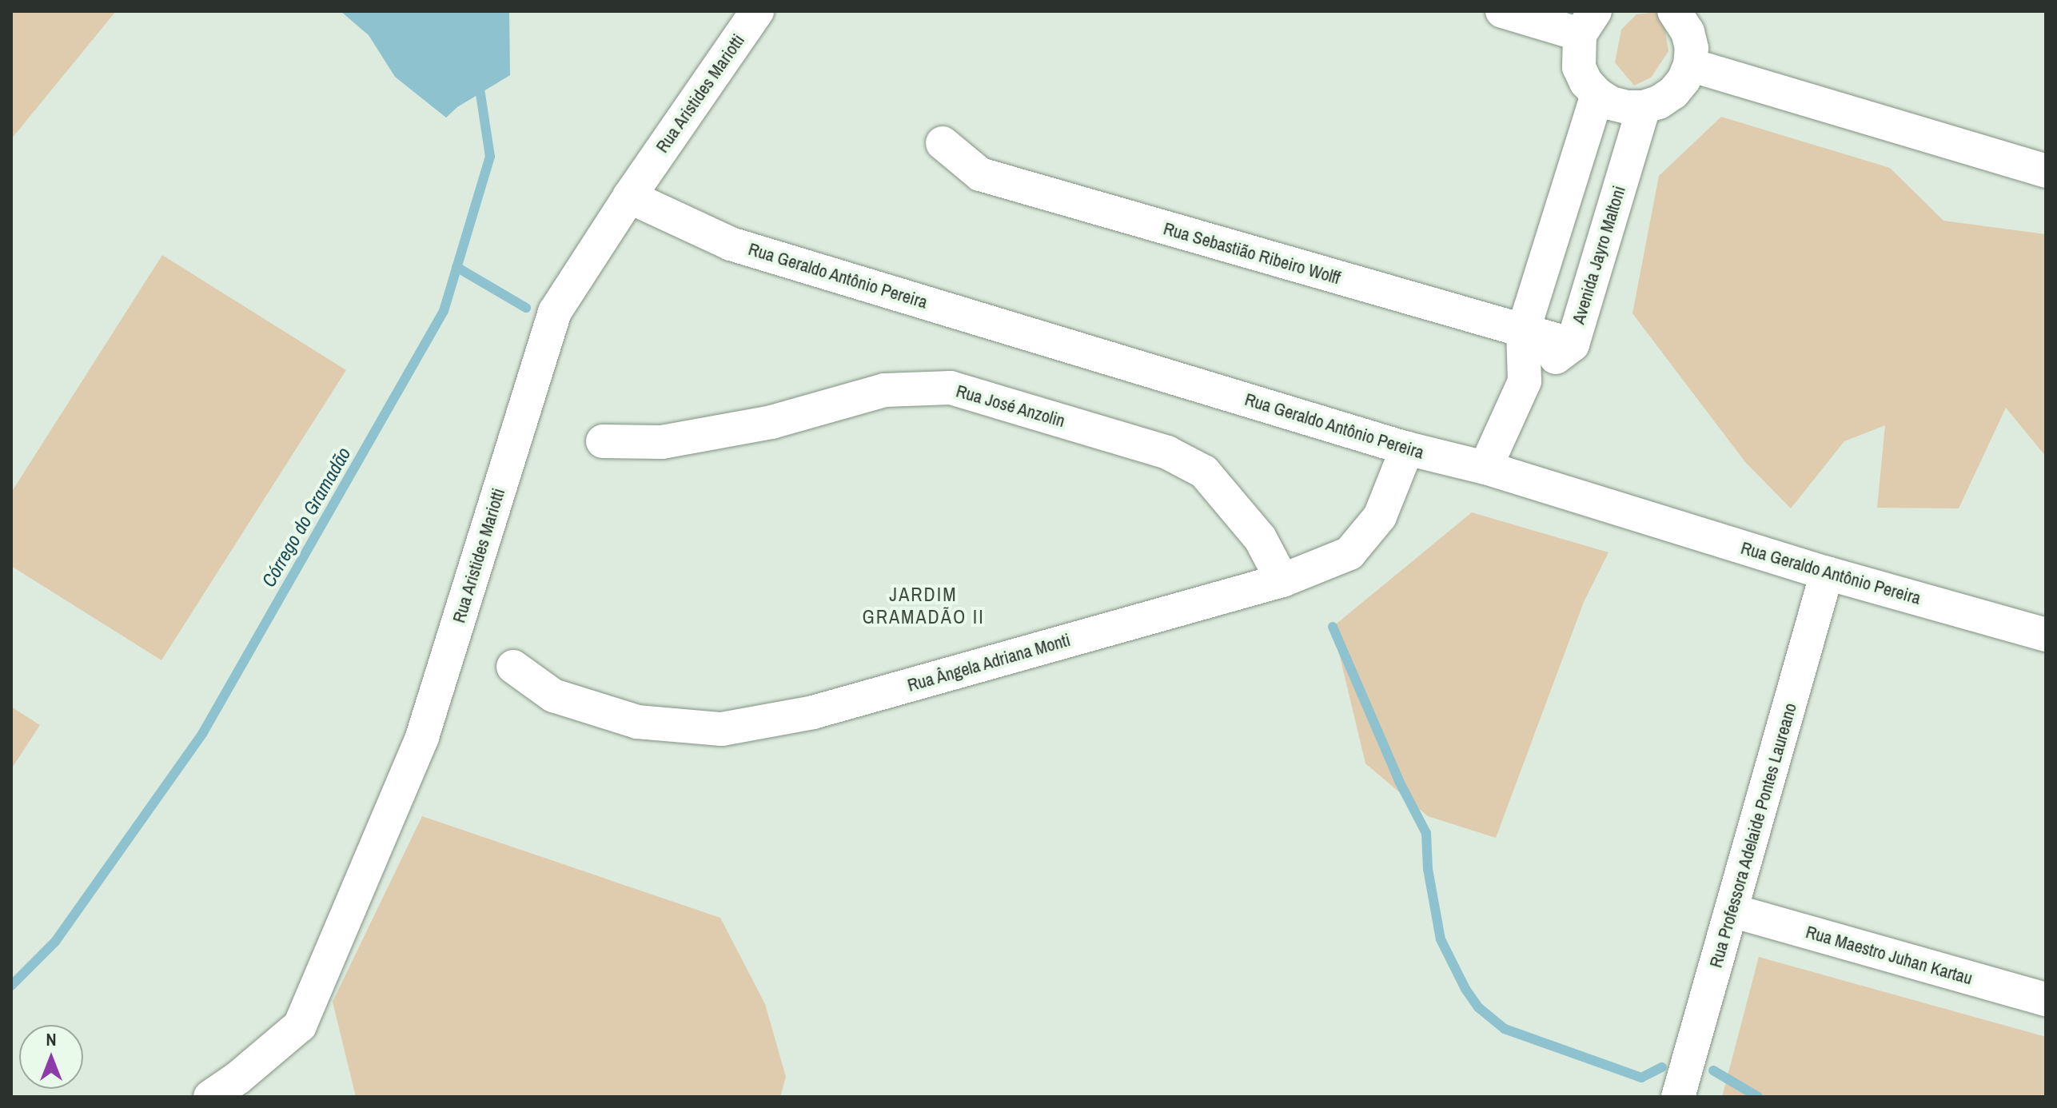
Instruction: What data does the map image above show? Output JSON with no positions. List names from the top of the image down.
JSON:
{
  "streets": {
    "street": [
      "Rua Aristides Mariotti",
      "Rua Sebastião Ribeiro Wolff",
      "Avenida Jayro Maltoni",
      "Rua Geraldo Antônio Pereira",
      "Rua José Anzolin",
      "Rua Ângela Adriana Monti",
      "Rua Professora Adelaide Pontes Laureano",
      "Rua Maestro Juhan Kartau"
    ]
  },
  "crossings": [
    ["Rua Aristides Mariotti", "Rua Geraldo Antônio Pereira"],
    ["Rua Sebastião Ribeiro Wolff", "Avenida Jayro Maltoni"],
    ["Avenida Jayro Maltoni", "Rua Geraldo Antônio Pereira"],
    ["Rua Geraldo Antônio Pereira", "Rua Ângela Adriana Monti"],
    ["Rua Geraldo Antônio Pereira", "Rua Professora Adelaide Pontes Laureano"],
    ["Rua José Anzolin", "Rua Ângela Adriana Monti"],
    ["Rua Professora Adelaide Pontes Laureano", "Rua Maestro Juhan Kartau"]
  ],
  "districts": ["JARDIM GRAMADÃO II"],
  "water": ["Córrego do Gramadão"],
  "north": "top"
}
